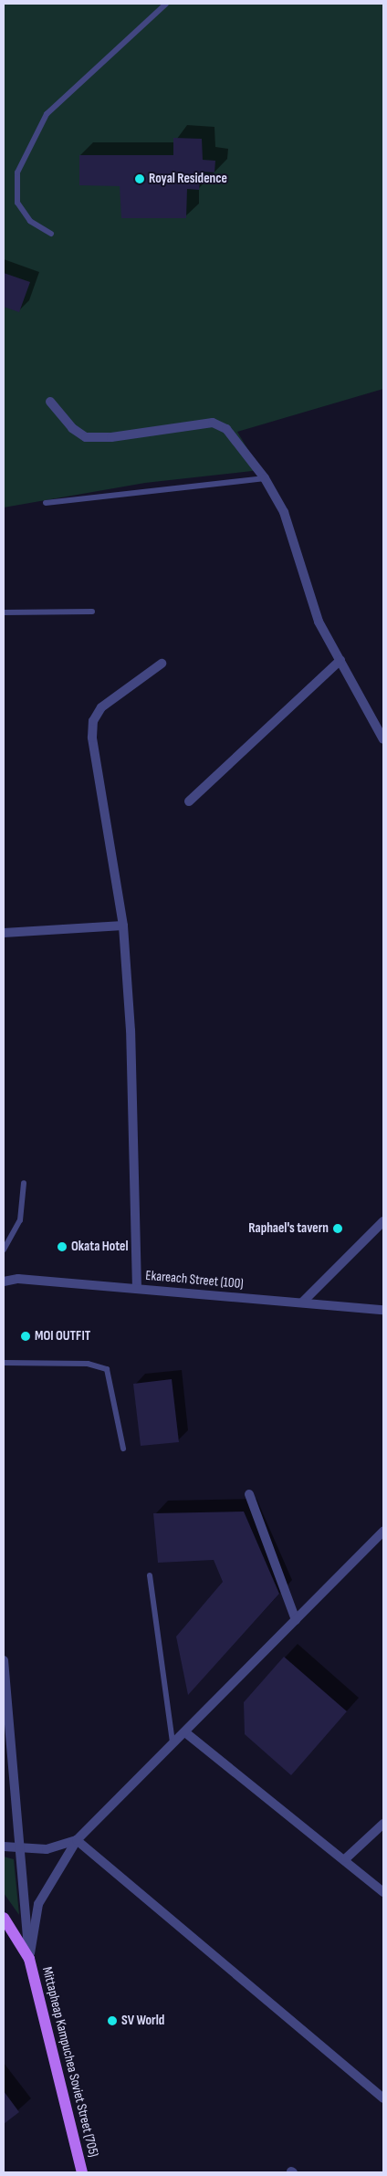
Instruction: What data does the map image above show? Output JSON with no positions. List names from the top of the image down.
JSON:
{
  "streets": {
    "main road": ["Mittapheap Kampuchea Soviet Street (705)"],
    "street": ["Ekareach Street (100)"]
  },
  "places": [
    "Royal Residence",
    "Raphael's tavern",
    "Okata Hotel",
    "MOI OUTFIT",
    "SV World"
  ]
}
